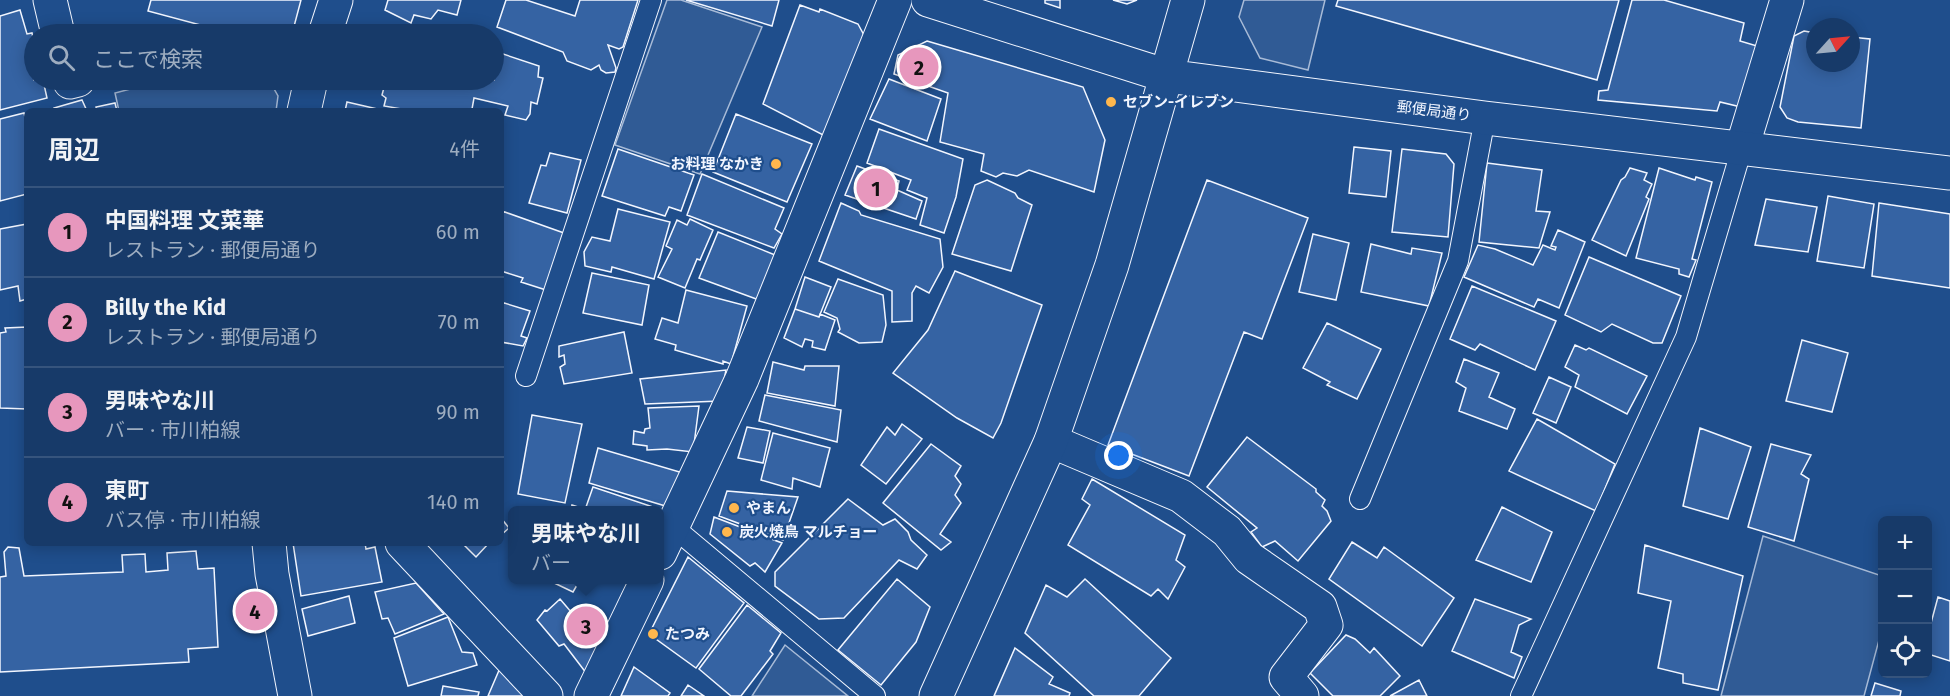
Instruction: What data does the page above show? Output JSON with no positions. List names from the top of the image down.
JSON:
{
  "streets": {
    "street": ["郵便局通り"]
  },
  "places": [
    "セブン-イレブン",
    "お料理 なかき",
    "やまん",
    "炭火焼鳥 マルチョー",
    "たつみ"
  ],
  "north": "top right",
  "page": {
    "search": "ここで検索",
    "pins": [
      "2",
      "1",
      "4",
      "3"
    ],
    "heading": ["周辺", "4件"],
    "list": [
      {
        "mark": "1",
        "name": "中国料理 文菜華",
        "note": "レストラン · 郵便局通り",
        "value": "60 m"
      },
      {
        "mark": "2",
        "name": "Billy the Kid",
        "note": "レストラン · 郵便局通り",
        "value": "70 m"
      },
      {
        "mark": "3",
        "name": "男味やな川",
        "note": "バー · 市川柏線",
        "value": "90 m"
      },
      {
        "mark": "4",
        "name": "東町",
        "note": "バス停 · 市川柏線",
        "value": "140 m"
      }
    ],
    "popup": ["男味やな川", "バー"],
    "map_buttons": ["+", "−"]
  }
}
